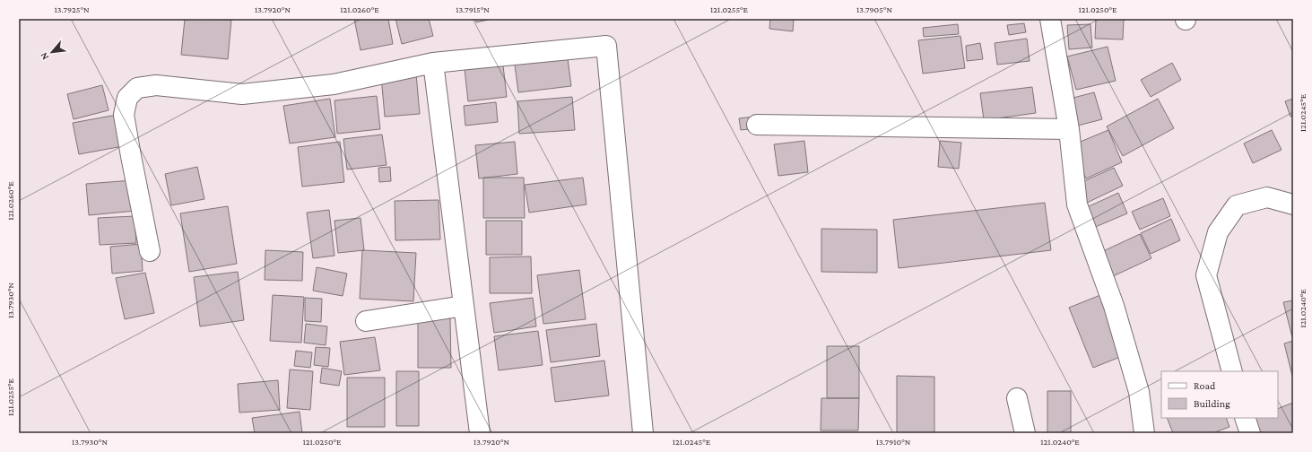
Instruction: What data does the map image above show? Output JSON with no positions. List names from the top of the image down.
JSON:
{
  "legend": ["Road", "Building"],
  "north": "bottom left",
  "coordinates": [
    "13.7925°N",
    "13.7920°N",
    "121.0260°E",
    "13.7915°N",
    "121.0255°E",
    "13.7905°N",
    "121.0250°E",
    "121.0245°E",
    "13.7930°N",
    "121.0240°E",
    "13.7910°N"
  ]
}
